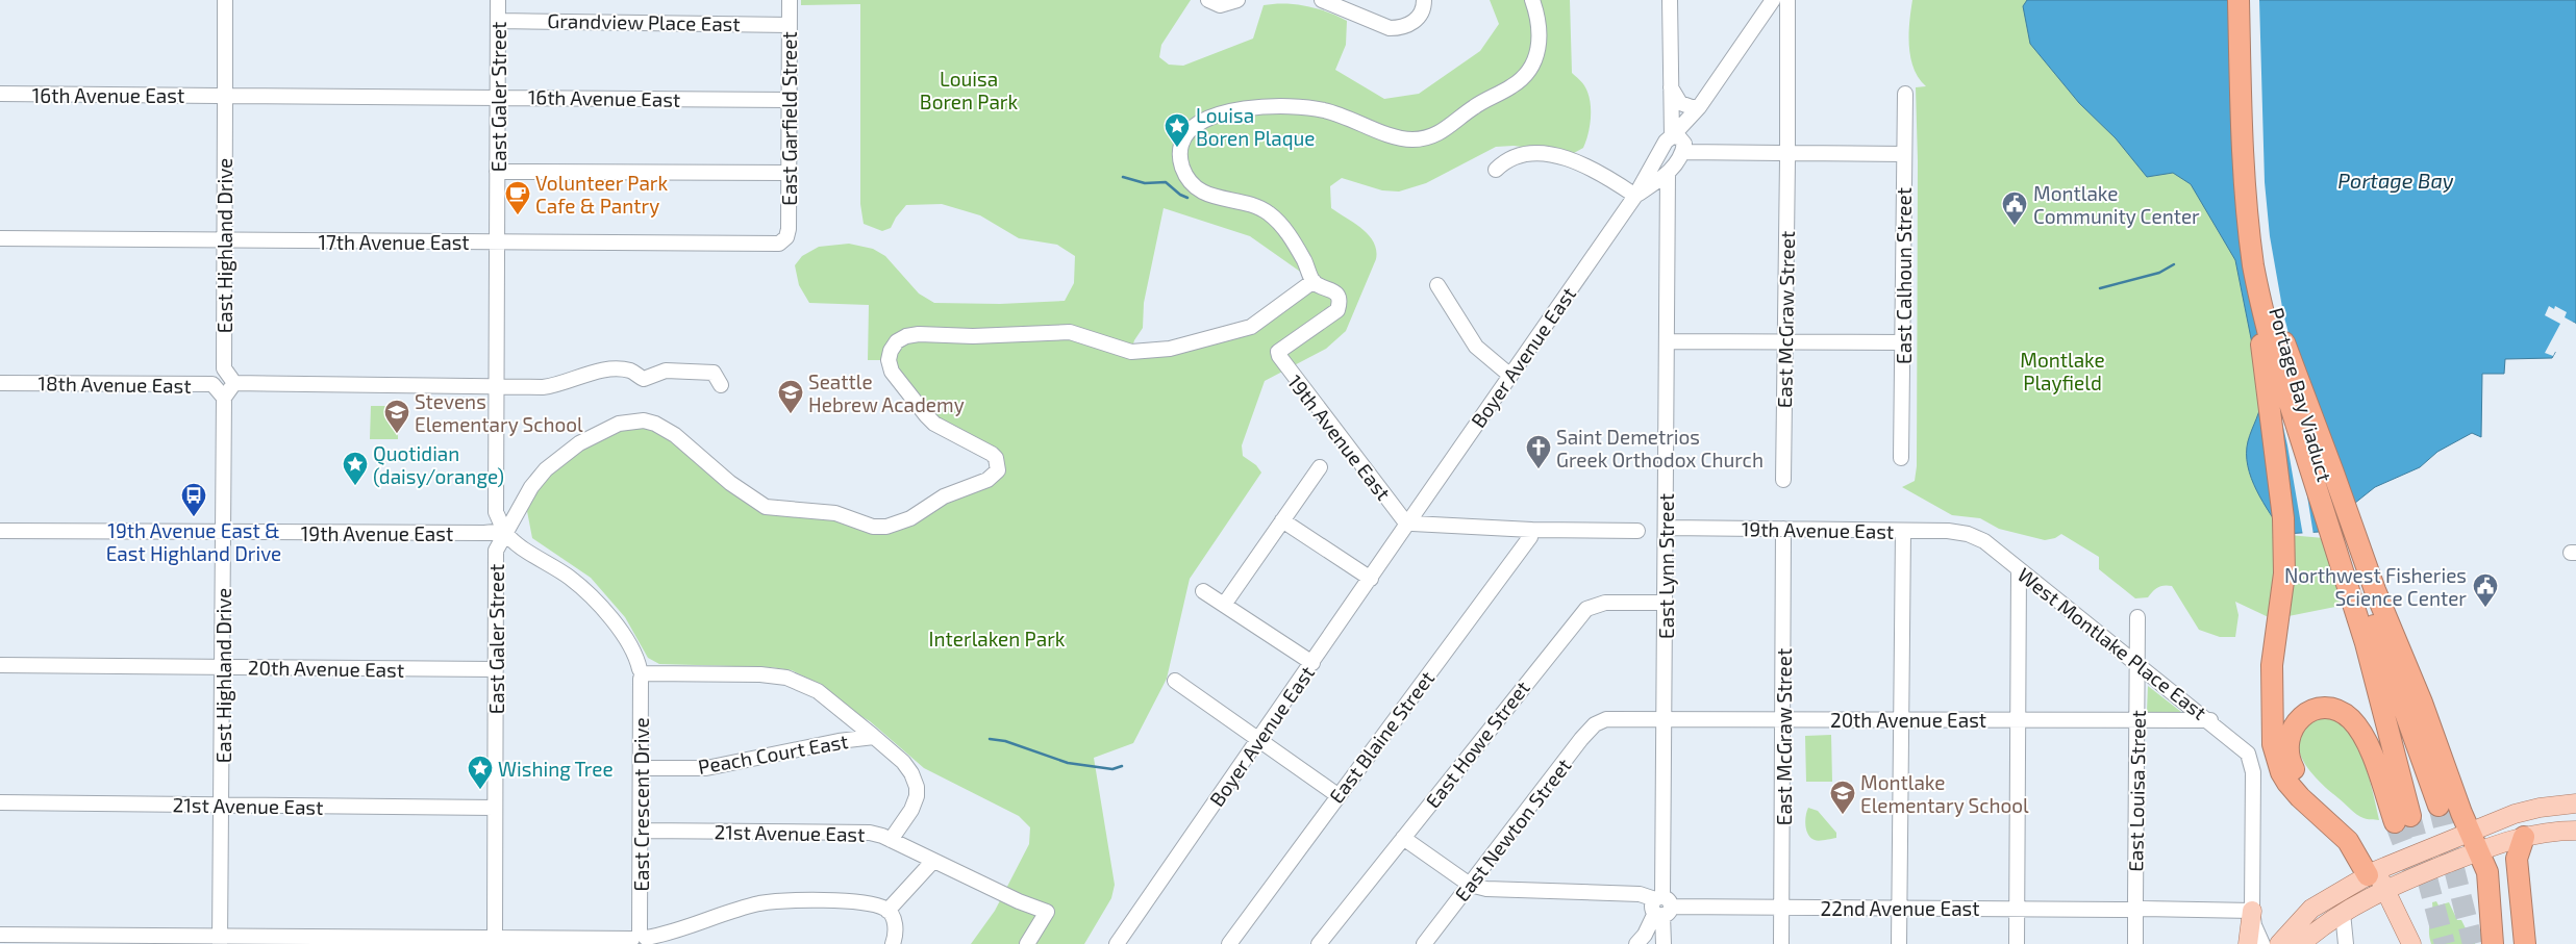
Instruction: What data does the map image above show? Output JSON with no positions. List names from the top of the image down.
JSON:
{
  "streets": {
    "highway": ["Portage Bay Viaduct"],
    "street": [
      "Grandview Place East",
      "16th Avenue East",
      "East Galer Street",
      "East Garfield Street",
      "17th Avenue East",
      "East Highland Drive",
      "East Calhoun Street",
      "East McGraw Street",
      "Boyer Avenue East",
      "18th Avenue East",
      "19th Avenue East",
      "East Lynn Street",
      "West Montlake Place East",
      "20th Avenue East",
      "East Blaine Street",
      "East Howe Street",
      "Peach Court East",
      "East Louisa Street",
      "East Crescent Drive",
      "21st Avenue East",
      "East Newton Street",
      "22nd Avenue East"
    ]
  },
  "crossings": [
    ["Grandview Place East", "East Galer Street"],
    ["Grandview Place East", "East Garfield Street"],
    ["16th Avenue East", "East Galer Street"],
    ["16th Avenue East", "East Garfield Street"],
    ["16th Avenue East", "East Highland Drive"],
    ["East Galer Street", "17th Avenue East"],
    ["East Galer Street", "19th Avenue East"],
    ["East Galer Street", "20th Avenue East"],
    ["East Galer Street", "East Crescent Drive"],
    ["East Galer Street", "21st Avenue East"],
    ["East Garfield Street", "17th Avenue East"],
    ["17th Avenue East", "East Highland Drive"],
    ["East Highland Drive", "18th Avenue East"],
    ["East Highland Drive", "19th Avenue East"],
    ["East Highland Drive", "20th Avenue East"],
    ["East Highland Drive", "21st Avenue East"],
    ["East McGraw Street", "19th Avenue East"],
    ["East McGraw Street", "20th Avenue East"],
    ["East McGraw Street", "22nd Avenue East"],
    ["Boyer Avenue East", "19th Avenue East"],
    ["Boyer Avenue East", "East Lynn Street"],
    ["19th Avenue East", "East Lynn Street"],
    ["19th Avenue East", "West Montlake Place East"],
    ["19th Avenue East", "East Crescent Drive"],
    ["East Lynn Street", "20th Avenue East"],
    ["East Lynn Street", "East Howe Street"],
    ["East Lynn Street", "22nd Avenue East"],
    ["West Montlake Place East", "20th Avenue East"],
    ["West Montlake Place East", "East Louisa Street"],
    ["West Montlake Place East", "22nd Avenue East"],
    ["20th Avenue East", "East Louisa Street"],
    ["20th Avenue East", "East Newton Street"],
    ["East Howe Street", "22nd Avenue East"],
    ["Peach Court East", "East Crescent Drive"],
    ["East Louisa Street", "22nd Avenue East"],
    ["East Crescent Drive", "21st Avenue East"],
    ["East Newton Street", "22nd Avenue East"]
  ],
  "water": ["Portage Bay"],
  "parks": ["Louisa Boren Park", "Montlake Playfield", "Interlaken Park"],
  "places": {
    "place": ["Louisa Boren Plaque", "Quotidian (daisy/orange)", "Wishing Tree"],
    "cafe": ["Volunteer Park Cafe & Pantry"],
    "public building": ["Montlake Community Center", "Northwest Fisheries Science Center"],
    "school or university": ["Seattle Hebrew Academy", "Stevens Elementary School", "Montlake Elementary School"],
    "church": ["Saint Demetrios Greek Orthodox Church"],
    "bus stop": ["19th Avenue East & East Highland Drive"]
  }
}
